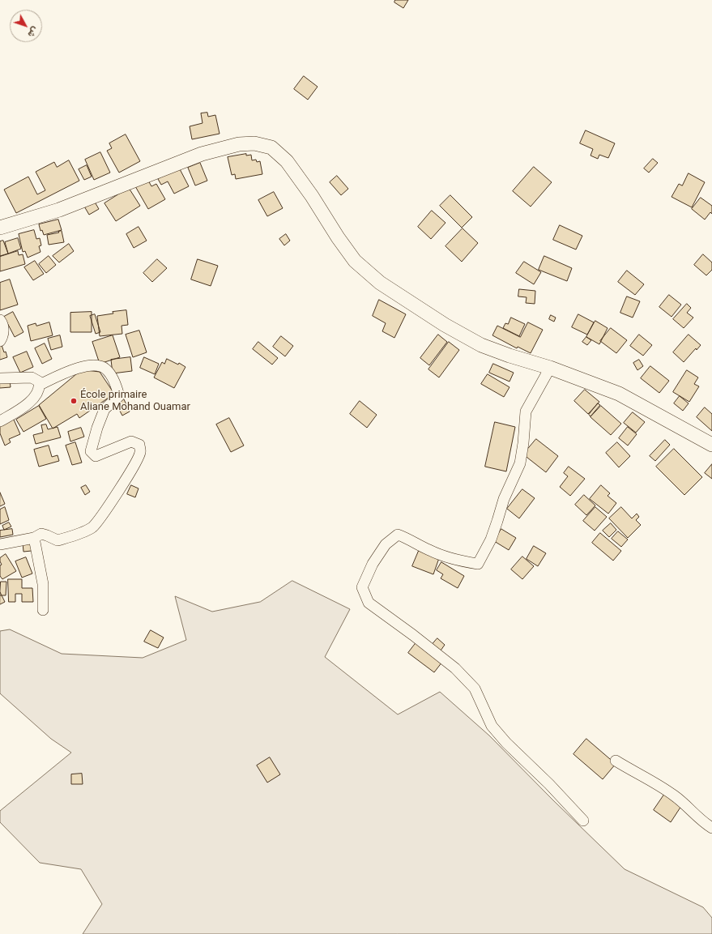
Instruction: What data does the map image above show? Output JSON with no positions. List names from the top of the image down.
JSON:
{
  "places": ["École primaire Aliane Mohand Ouamar"],
  "north": "bottom right"
}
